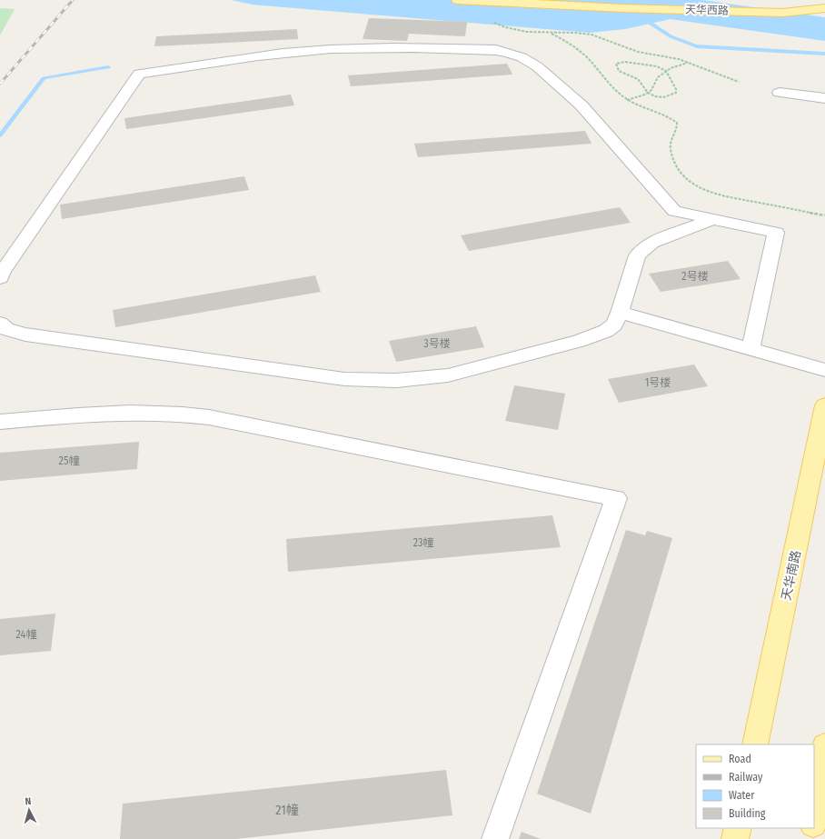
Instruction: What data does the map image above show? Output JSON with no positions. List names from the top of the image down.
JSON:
{
  "streets": {
    "main road": ["天华西路", "天华南路"]
  },
  "house_numbers": [
    "2号楼",
    "3号楼",
    "1号楼",
    "25幢",
    "23幢",
    "24幢",
    "21幢"
  ],
  "legend": [
    "Road",
    "Railway",
    "Water",
    "Building"
  ],
  "north": "top"
}
